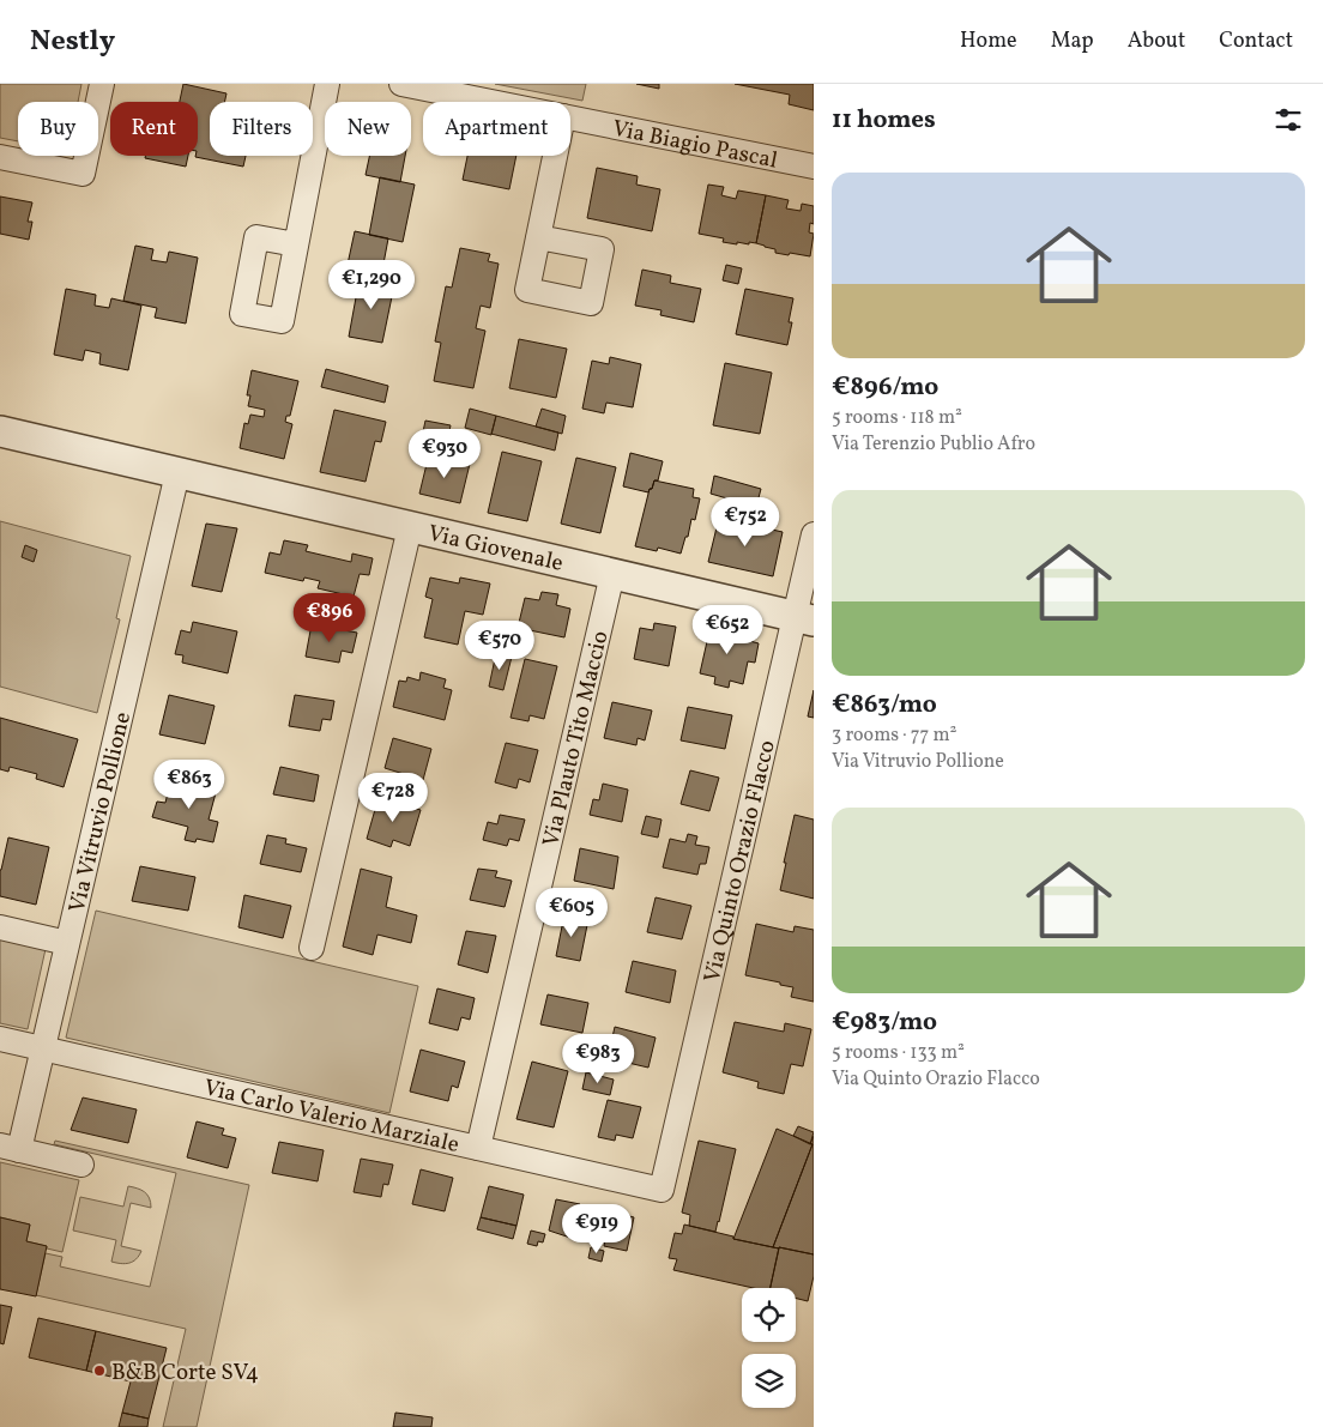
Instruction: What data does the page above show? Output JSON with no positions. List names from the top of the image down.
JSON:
{
  "streets": {
    "street": [
      "Via Biagio Pascal",
      "Via Giovenale",
      "Via Plauto Tito Maccio",
      "Via Vitruvio Pollione",
      "Via Quinto Orazio Flacco",
      "Via Carlo Valerio Marziale"
    ]
  },
  "crossings": [
    ["Via Giovenale", "Via Plauto Tito Maccio"],
    ["Via Giovenale", "Via Vitruvio Pollione"],
    ["Via Giovenale", "Via Quinto Orazio Flacco"],
    ["Via Plauto Tito Maccio", "Via Carlo Valerio Marziale"],
    ["Via Vitruvio Pollione", "Via Carlo Valerio Marziale"],
    ["Via Quinto Orazio Flacco", "Via Carlo Valerio Marziale"]
  ],
  "places": ["B&B Corte SV4"],
  "page": {
    "header": "Nestly",
    "nav": [
      "Home",
      "Map",
      "About",
      "Contact"
    ],
    "heading": "11 homes",
    "chip": [
      "Buy",
      "Rent",
      "Filters",
      "New",
      "Apartment"
    ],
    "list": [
      {
        "name": "€896/mo",
        "note": "5 rooms · 118 m² · Via Terenzio Publio Afro"
      },
      {
        "name": "€863/mo",
        "note": "3 rooms · 77 m² · Via Vitruvio Pollione"
      },
      {
        "name": "€983/mo",
        "note": "5 rooms · 133 m² · Via Quinto Orazio Flacco"
      }
    ],
    "price": [
      "€1,290",
      "€930",
      "€752",
      "€896",
      "€652",
      "€570",
      "€863",
      "€728",
      "€605",
      "€983",
      "€919"
    ]
  }
}
